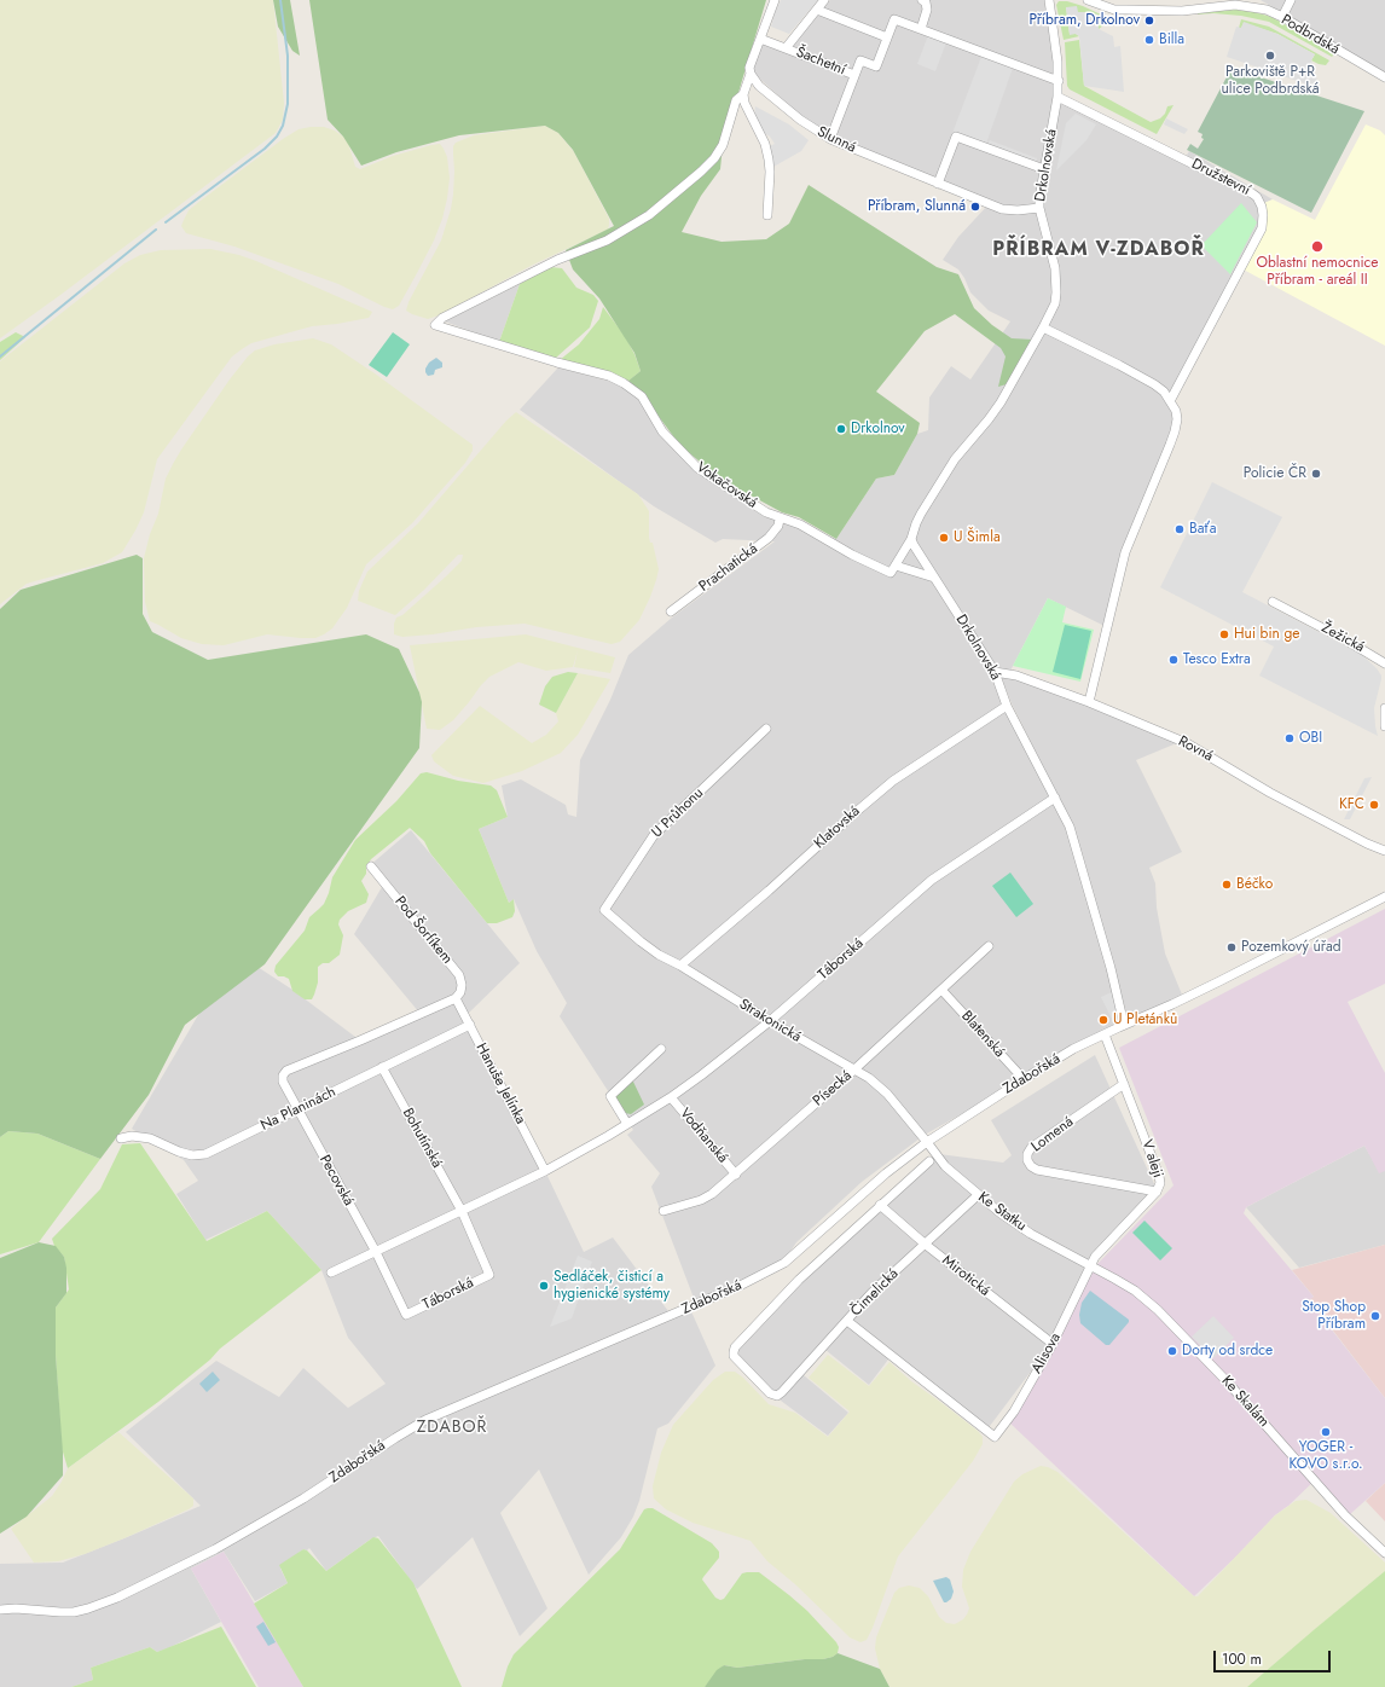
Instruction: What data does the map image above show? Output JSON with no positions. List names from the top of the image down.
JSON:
{
  "streets": {
    "street": [
      "Podbrdská",
      "Šachetní",
      "Slunná",
      "Drkolnovská",
      "Družstevní",
      "Vokačovská",
      "Prachatická",
      "Žežická",
      "Rovná",
      "U Průhonu",
      "Klatovská",
      "Pod Šorfíkem",
      "Táborská",
      "Strakonická",
      "Blatenská",
      "Zdabořská",
      "Hanuše Jelínka",
      "Písecká",
      "Na Planinách",
      "Lomená",
      "Vodňanská",
      "Bohutínská",
      "V aleji",
      "Pecovská",
      "Ke Statku",
      "Mirotická",
      "Čimelická",
      "Alisova",
      "Ke Skalám"
    ]
  },
  "crossings": [
    ["Šachetní", "Slunná"],
    ["Slunná", "Drkolnovská"],
    ["Drkolnovská", "Družstevní"],
    ["Drkolnovská", "Vokačovská"],
    ["Drkolnovská", "Rovná"],
    ["Drkolnovská", "Klatovská"],
    ["Drkolnovská", "Táborská"],
    ["Drkolnovská", "Zdabořská"],
    ["Vokačovská", "Prachatická"],
    ["U Průhonu", "Strakonická"],
    ["Klatovská", "Strakonická"],
    ["Pod Šorfíkem", "Hanuše Jelínka"],
    ["Pod Šorfíkem", "Pecovská"],
    ["Táborská", "Strakonická"],
    ["Táborská", "Hanuše Jelínka"],
    ["Táborská", "Vodňanská"],
    ["Táborská", "Bohutínská"],
    ["Táborská", "Pecovská"],
    ["Strakonická", "Zdabořská"],
    ["Strakonická", "Písecká"],
    ["Strakonická", "Ke Statku"],
    ["Blatenská", "Zdabořská"],
    ["Blatenská", "Písecká"],
    ["Zdabořská", "V aleji"],
    ["Zdabořská", "Ke Statku"],
    ["Hanuše Jelínka", "Na Planinách"],
    ["Hanuše Jelínka", "Pecovská"],
    ["Písecká", "Vodňanská"],
    ["Na Planinách", "Bohutínská"],
    ["Na Planinách", "Pecovská"],
    ["Lomená", "V aleji"],
    ["V aleji", "Ke Statku"],
    ["V aleji", "Alisova"],
    ["V aleji", "Ke Skalám"],
    ["Ke Statku", "Čimelická"],
    ["Ke Statku", "Alisova"],
    ["Ke Statku", "Ke Skalám"],
    ["Mirotická", "Čimelická"],
    ["Mirotická", "Alisova"],
    ["Čimelická", "Alisova"],
    ["Alisova", "Ke Skalám"]
  ],
  "districts": ["PŘÍBRAM V-ZDABOŘ", "ZDABOŘ"],
  "places": [
    "Příbram, Drkolnov",
    "Billa",
    "Parkoviště P+R ulice Podbrdská",
    "Příbram, Slunná",
    "Oblastní nemocnice Příbram - areál II",
    "Drkolnov",
    "Policie ČR",
    "Baťa",
    "U Šimla",
    "Hui bin ge",
    "Tesco Extra",
    "OBI",
    "KFC",
    "Béčko",
    "Pozemkový úřad",
    "U Pletánků",
    "Sedláček, čisticí a hygienické systémy",
    "Stop Shop Příbram",
    "Dorty od srdce",
    "YOGER - KOVO s.r.o."
  ],
  "scale_bar": "100 m"
}
